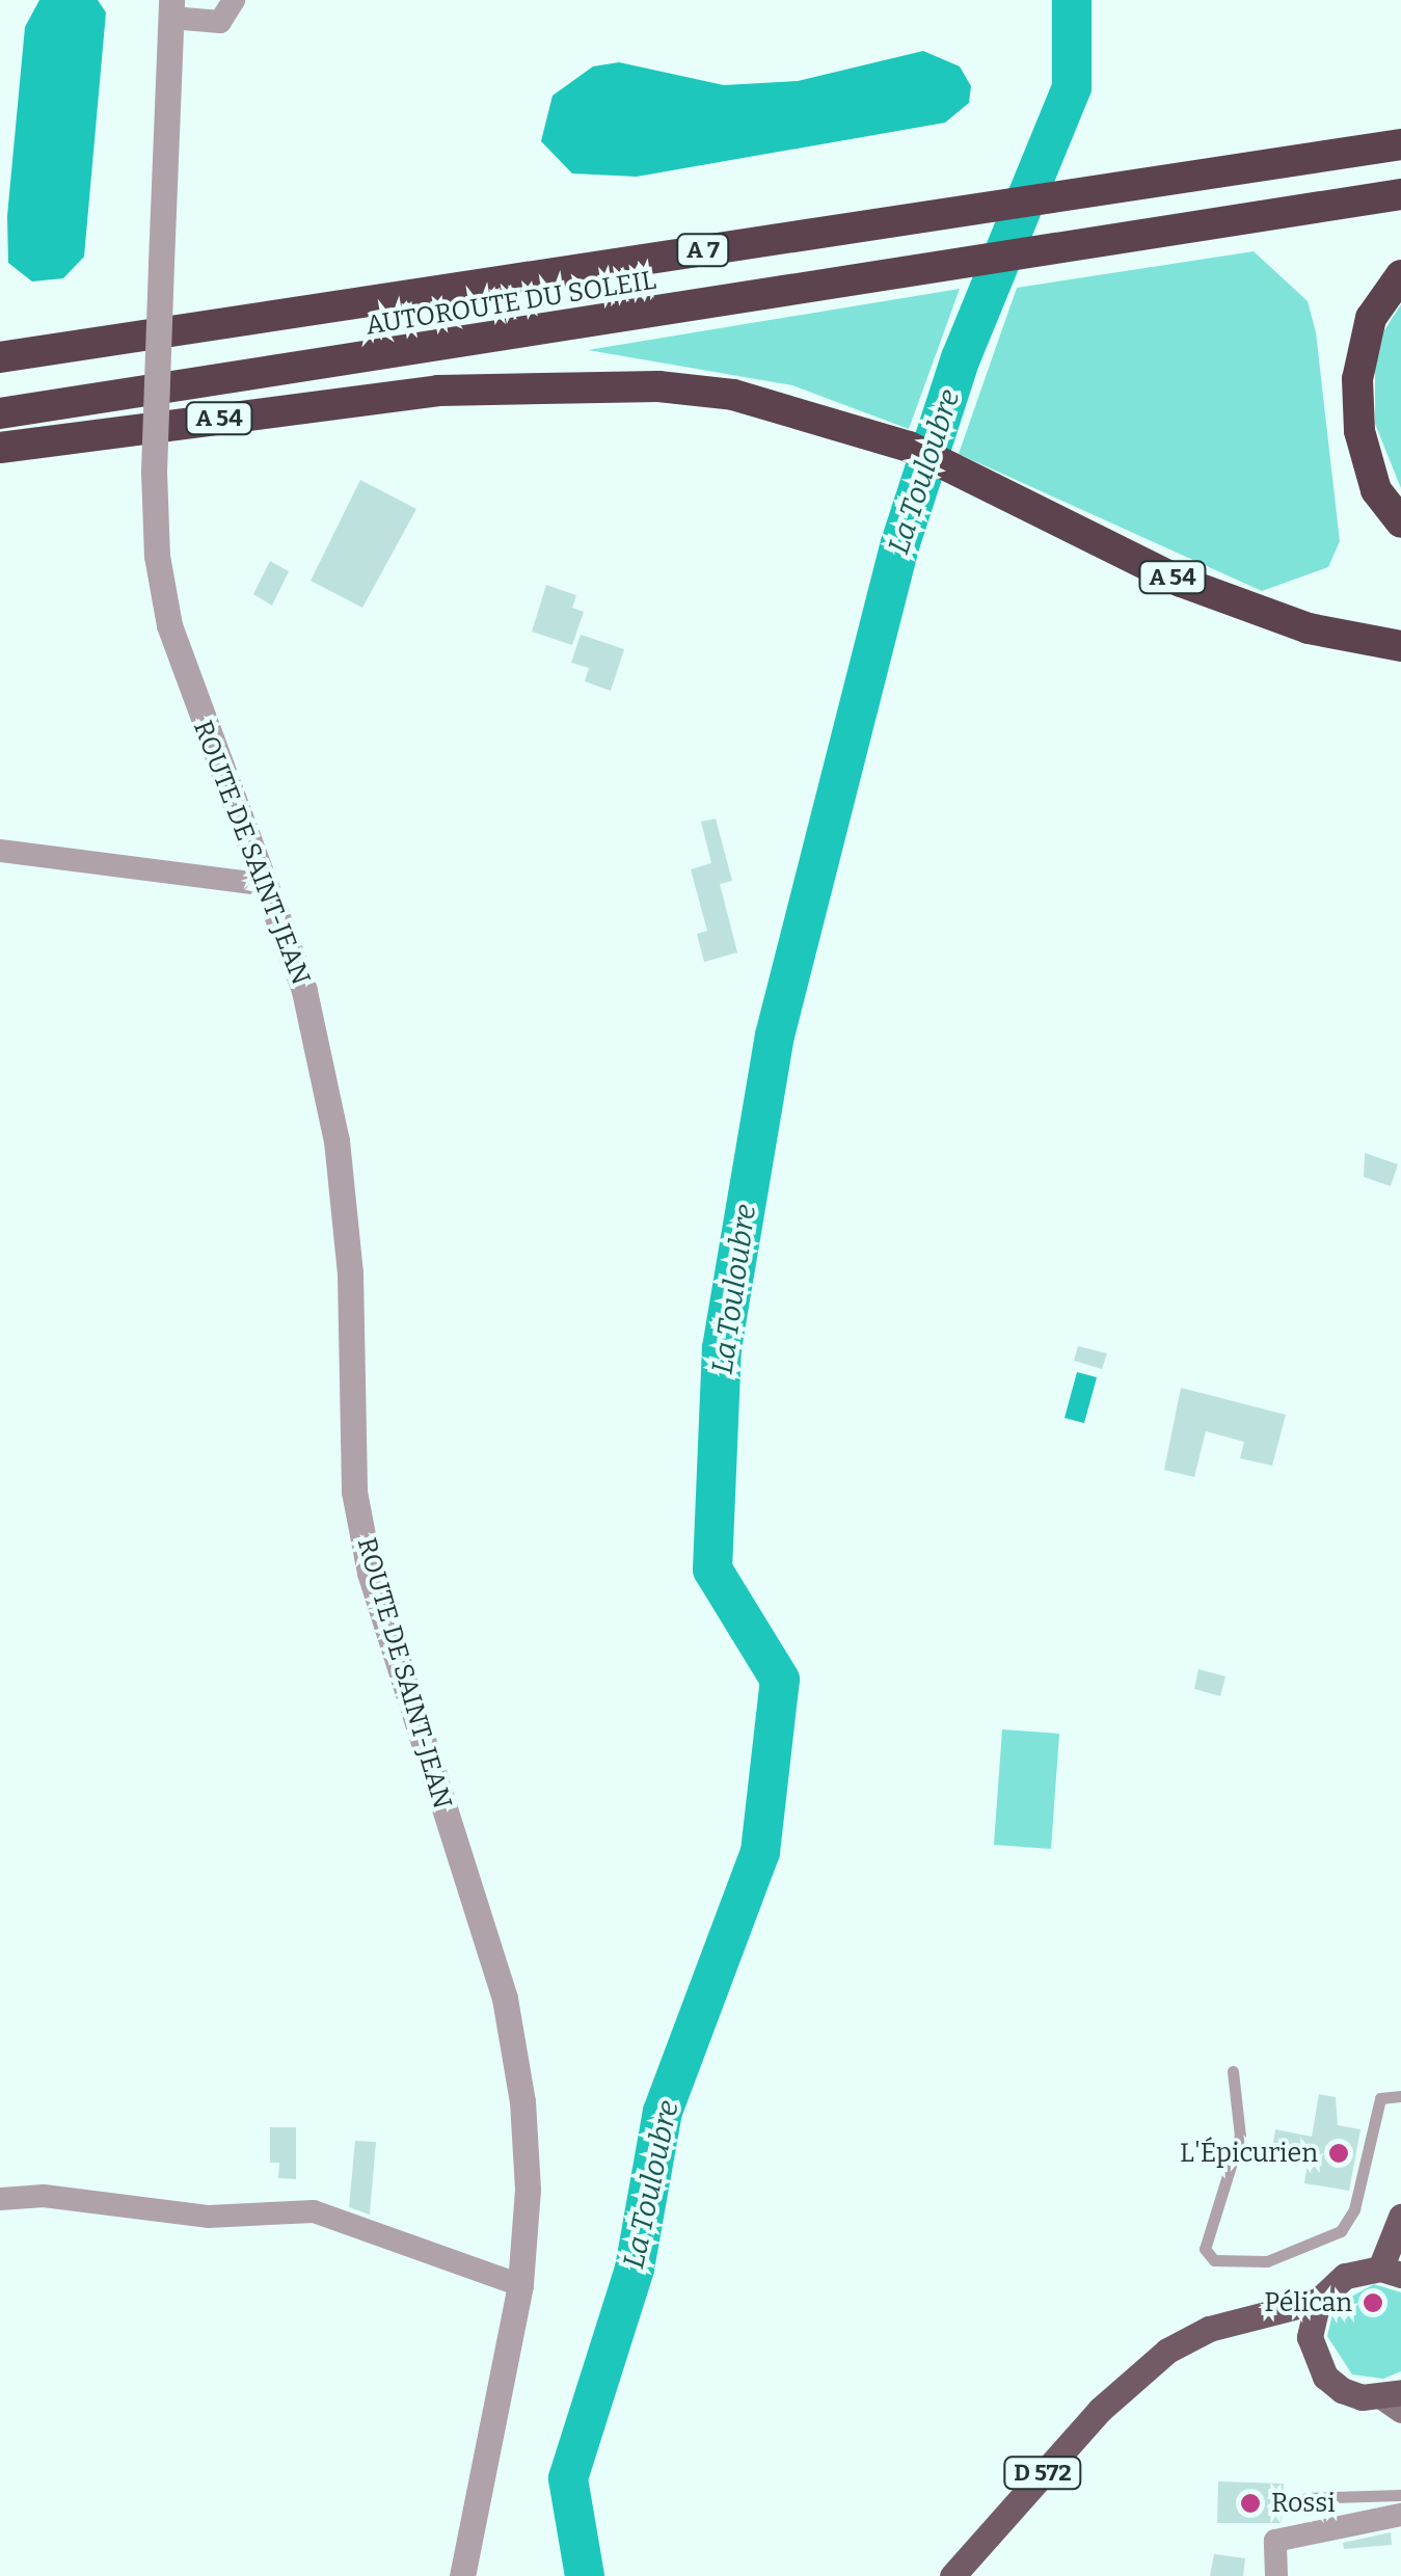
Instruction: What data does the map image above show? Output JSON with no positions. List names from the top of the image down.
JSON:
{
  "streets": {
    "highway": ["A 7", "AUTOROUTE DU SOLEIL", "A 54"],
    "main road": ["D 572"],
    "street": ["ROUTE DE SAINT-JEAN"]
  },
  "water": ["La Touloubre"],
  "places": ["L'Épicurien", "Pélican", "Rossi"]
}
